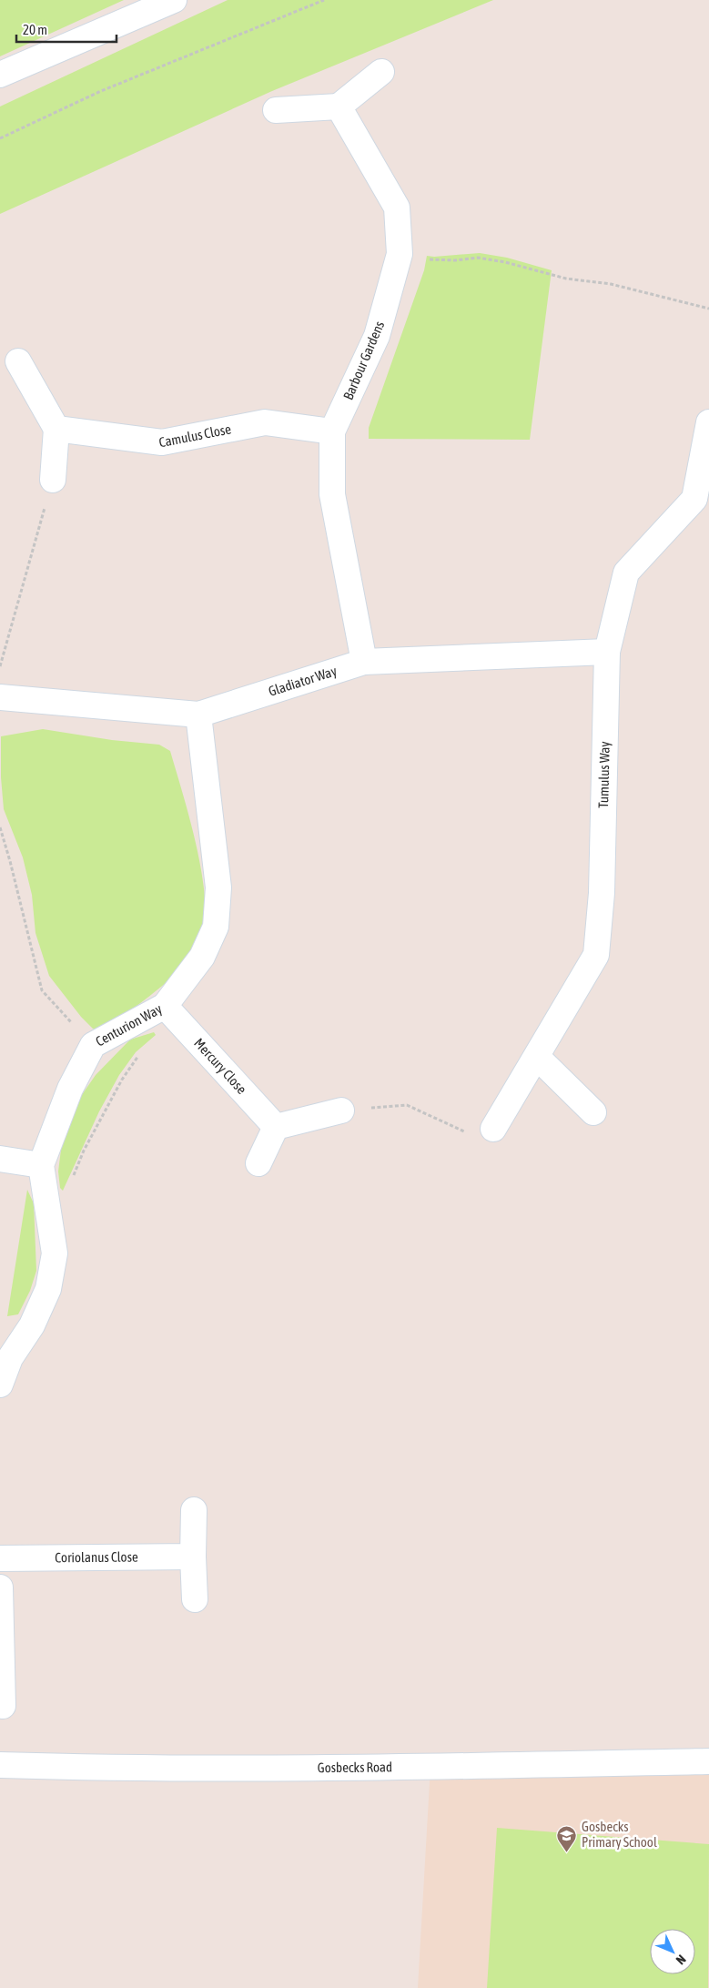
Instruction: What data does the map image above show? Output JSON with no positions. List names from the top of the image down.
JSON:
{
  "streets": {
    "street": [
      "Barbour Gardens",
      "Camulus Close",
      "Gladiator Way",
      "Tumulus Way",
      "Centurion Way",
      "Mercury Close",
      "Coriolanus Close",
      "Gosbecks Road"
    ]
  },
  "crossings": [
    ["Barbour Gardens", "Camulus Close"],
    ["Barbour Gardens", "Gladiator Way"],
    ["Gladiator Way", "Tumulus Way"],
    ["Gladiator Way", "Centurion Way"],
    ["Centurion Way", "Mercury Close"]
  ],
  "places": {
    "school or university": ["Gosbecks Primary School"]
  },
  "scale_bar": "20 m",
  "north": "bottom right"
}
